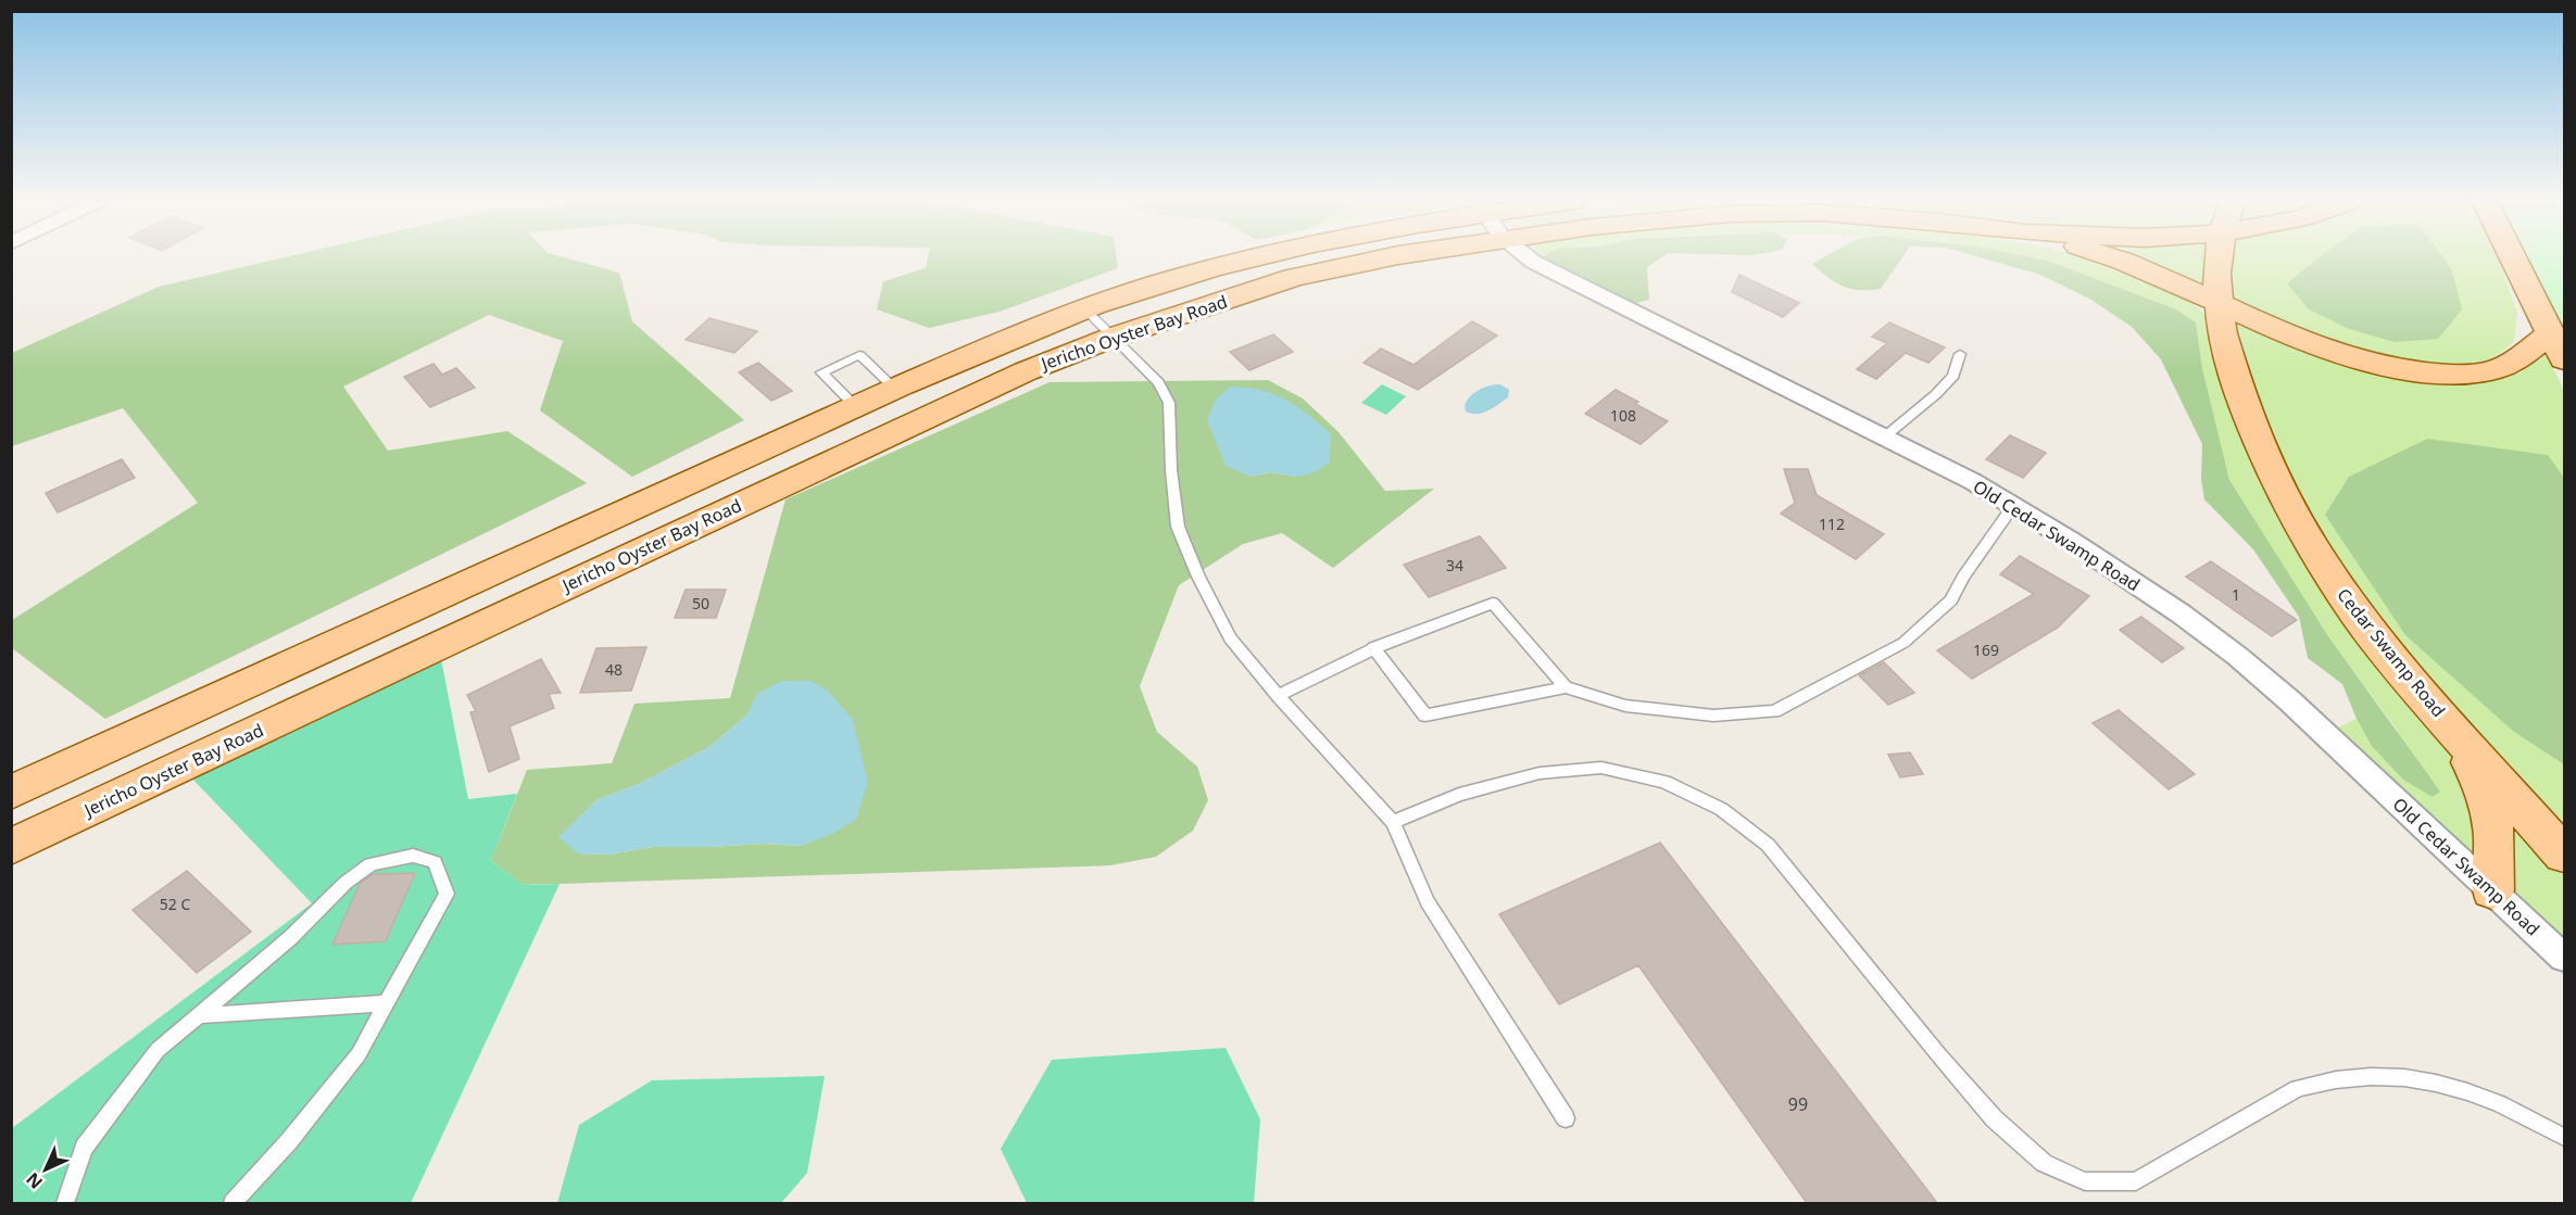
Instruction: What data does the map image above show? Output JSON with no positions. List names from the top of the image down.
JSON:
{
  "streets": {
    "main road": ["Jericho Oyster Bay Road", "Cedar Swamp Road"],
    "street": ["Old Cedar Swamp Road"]
  },
  "house_numbers": [
    "108",
    "112",
    "34",
    "1",
    "50",
    "169",
    "48",
    "52 C",
    "99"
  ],
  "north": "bottom left"
}
